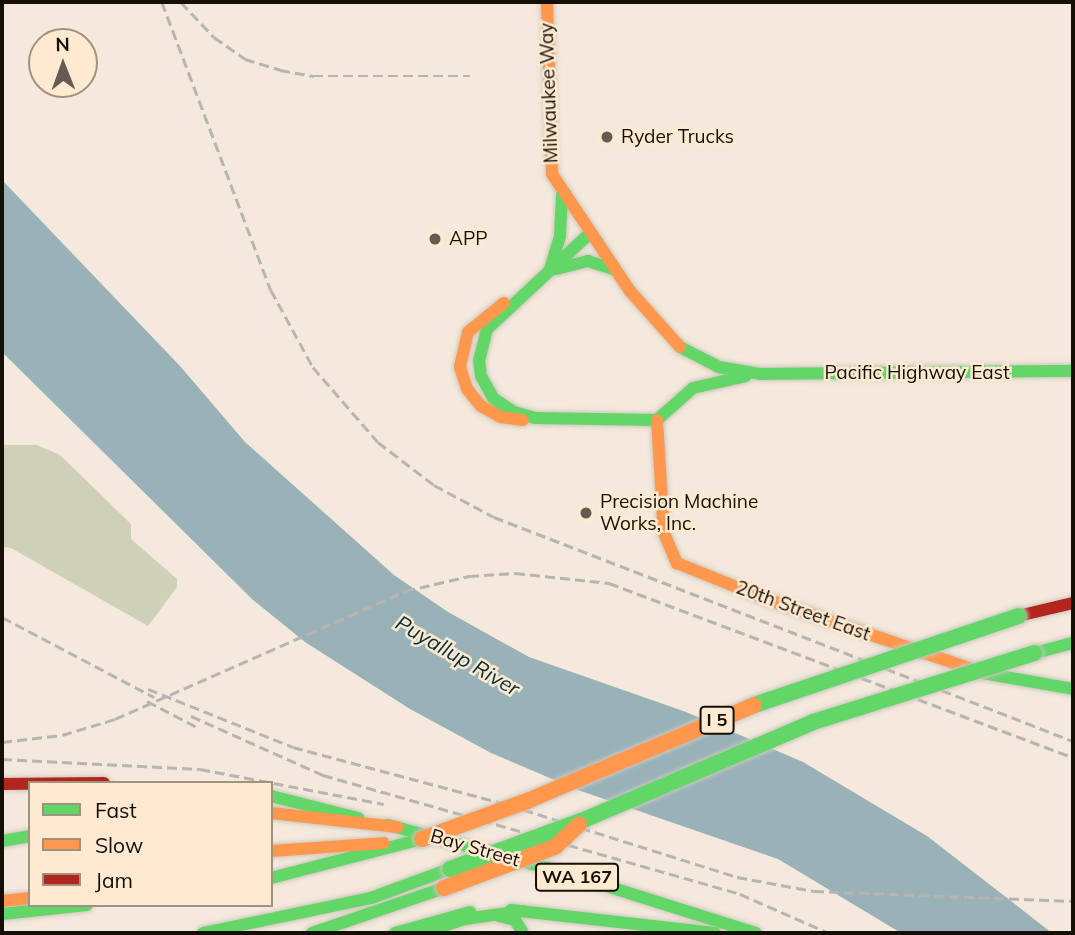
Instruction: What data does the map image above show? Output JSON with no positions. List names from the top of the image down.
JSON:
{
  "streets": {
    "main road": [
      "Milwaukee Way",
      "Pacific Highway East",
      "20th Street East",
      "I 5",
      "Bay Street",
      "WA 167"
    ]
  },
  "crossings": [
    ["Milwaukee Way", "Pacific Highway East"]
  ],
  "water": ["Puyallup River"],
  "places": ["Ryder Trucks", "APP", "Precision Machine Works, Inc."],
  "legend": ["Fast", "Slow", "Jam"],
  "north": "top"
}
